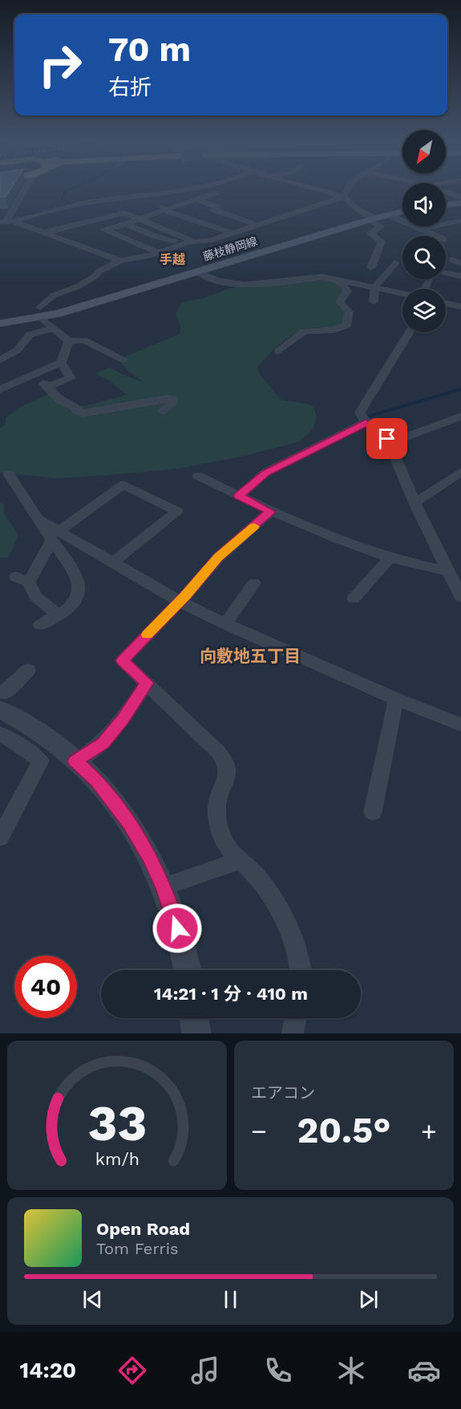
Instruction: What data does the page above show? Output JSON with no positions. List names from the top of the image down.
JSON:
{
  "streets": {
    "main road": ["藤枝静岡線"]
  },
  "districts": ["手越", "向敷地五丁目"],
  "north": "bottom left",
  "page": {
    "turn": ["70 m", "右折"],
    "limit": "40",
    "trip": "14:21 · 1 分 · 410 m",
    "tile": "エアコン",
    "heat": ["−", "20.5°", "+"],
    "song": ["Open Road", "Tom Ferris"],
    "tabs": "14:20",
    "gauge": ["33", "km/h"]
  }
}
